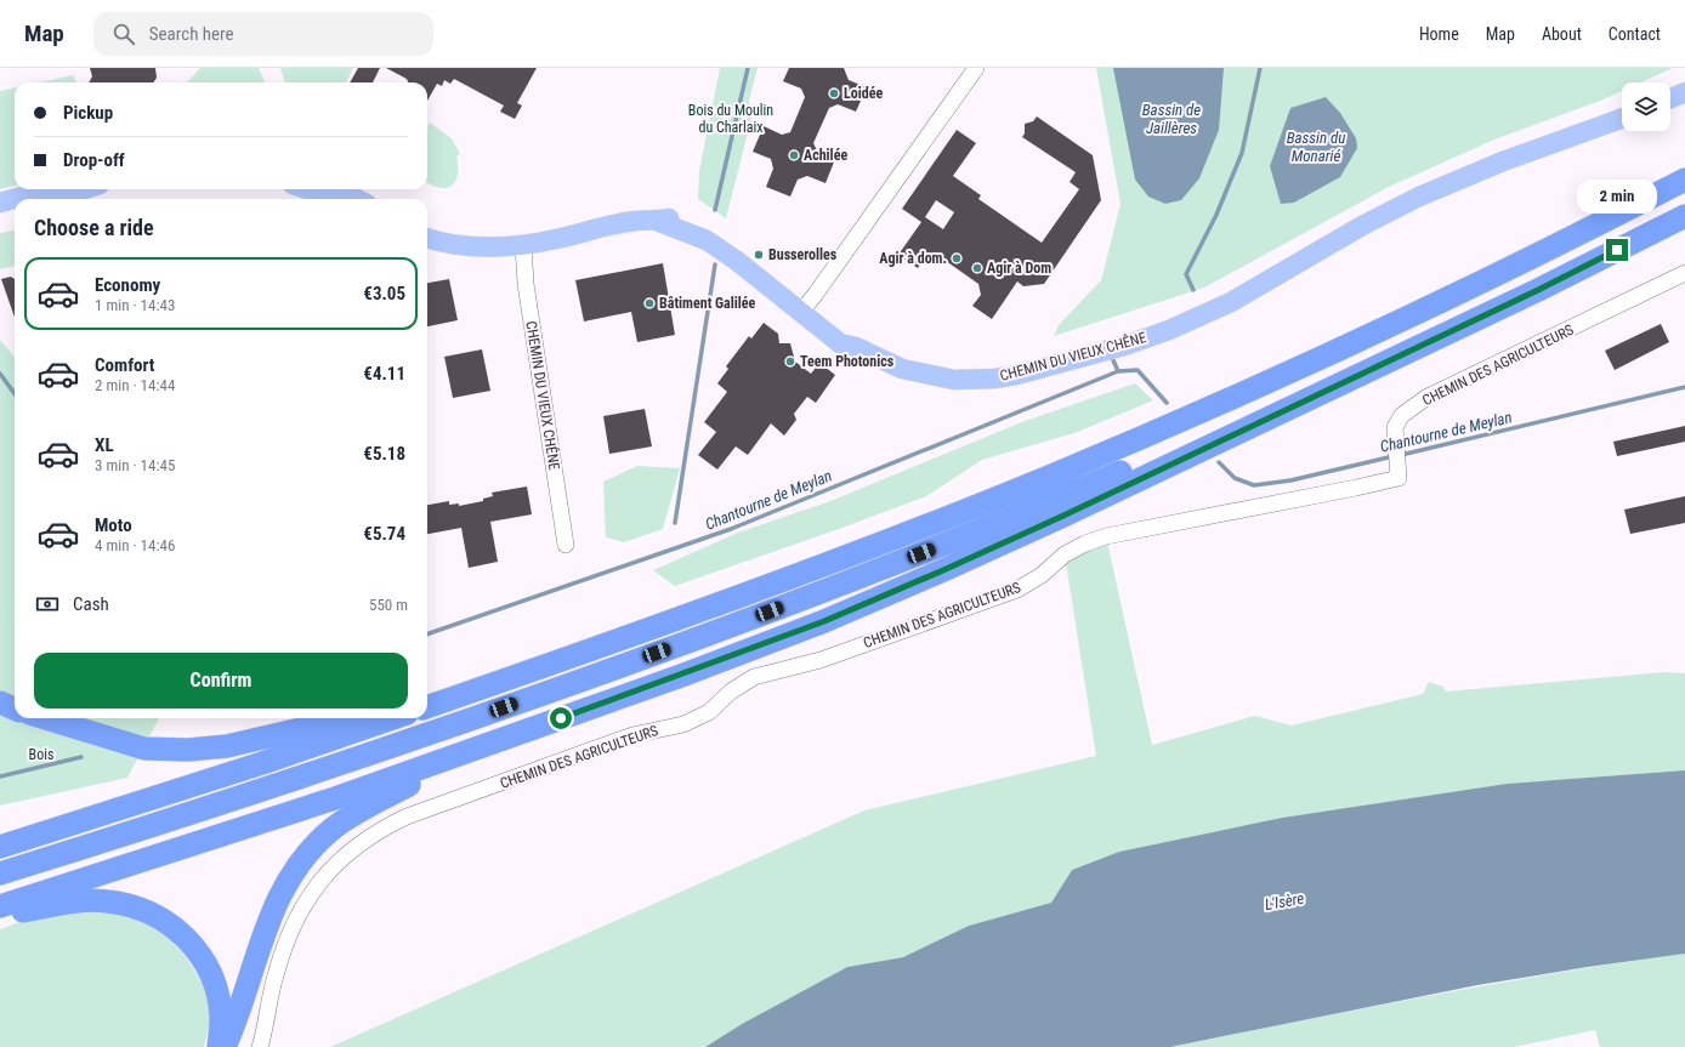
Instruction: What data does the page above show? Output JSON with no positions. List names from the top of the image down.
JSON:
{
  "streets": {
    "main road": ["CHEMIN DU VIEUX CHÊNE"],
    "street": ["CHEMIN DES AGRICULTEURS"]
  },
  "water": [
    "Bassin de Jaillères",
    "Bassin du Monarié",
    "Chantourne de Meylan",
    "L'Isère"
  ],
  "parks": ["Bois du Moulin du Charlaix", "Bois"],
  "places": [
    "Loidée",
    "Achilée",
    "Busserolles",
    "Agir à dom.",
    "Agir à Dom",
    "Bâtiment Galilée",
    "Teem Photonics"
  ],
  "page": {
    "header": "Map",
    "search": "Search here",
    "nav": [
      "Home",
      "Map",
      "About",
      "Contact"
    ],
    "banner": ["Pickup", "Drop-off"],
    "bubble": "2 min",
    "heading": "Choose a ride",
    "list": [
      {
        "name": "Economy",
        "note": "1 min · 14:43",
        "value": "€3.05"
      },
      {
        "name": "Comfort",
        "note": "2 min · 14:44",
        "value": "€4.11"
      },
      {
        "name": "XL",
        "note": "3 min · 14:45",
        "value": "€5.18"
      },
      {
        "name": "Moto",
        "note": "4 min · 14:46",
        "value": "€5.74"
      }
    ],
    "pay": ["Cash", "550 m"],
    "buttons": "Confirm"
  }
}
